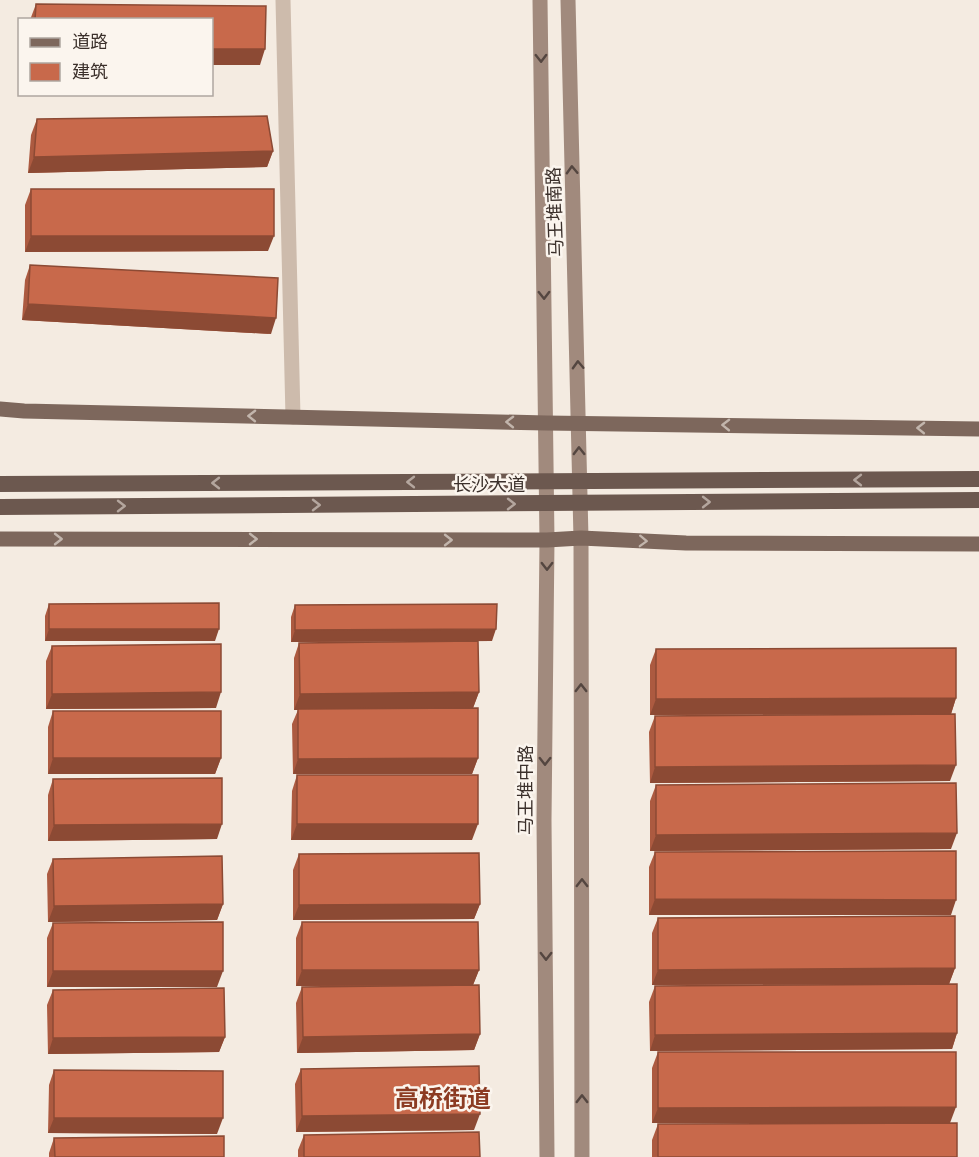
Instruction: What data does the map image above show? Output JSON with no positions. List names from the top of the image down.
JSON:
{
  "streets": {
    "highway": ["长沙大道"],
    "main road": ["马王堆南路", "马王堆中路"]
  },
  "crossings": [
    ["马王堆南路", "马王堆中路"]
  ],
  "districts": ["高桥街道"],
  "legend": ["道路", "建筑"]
}
